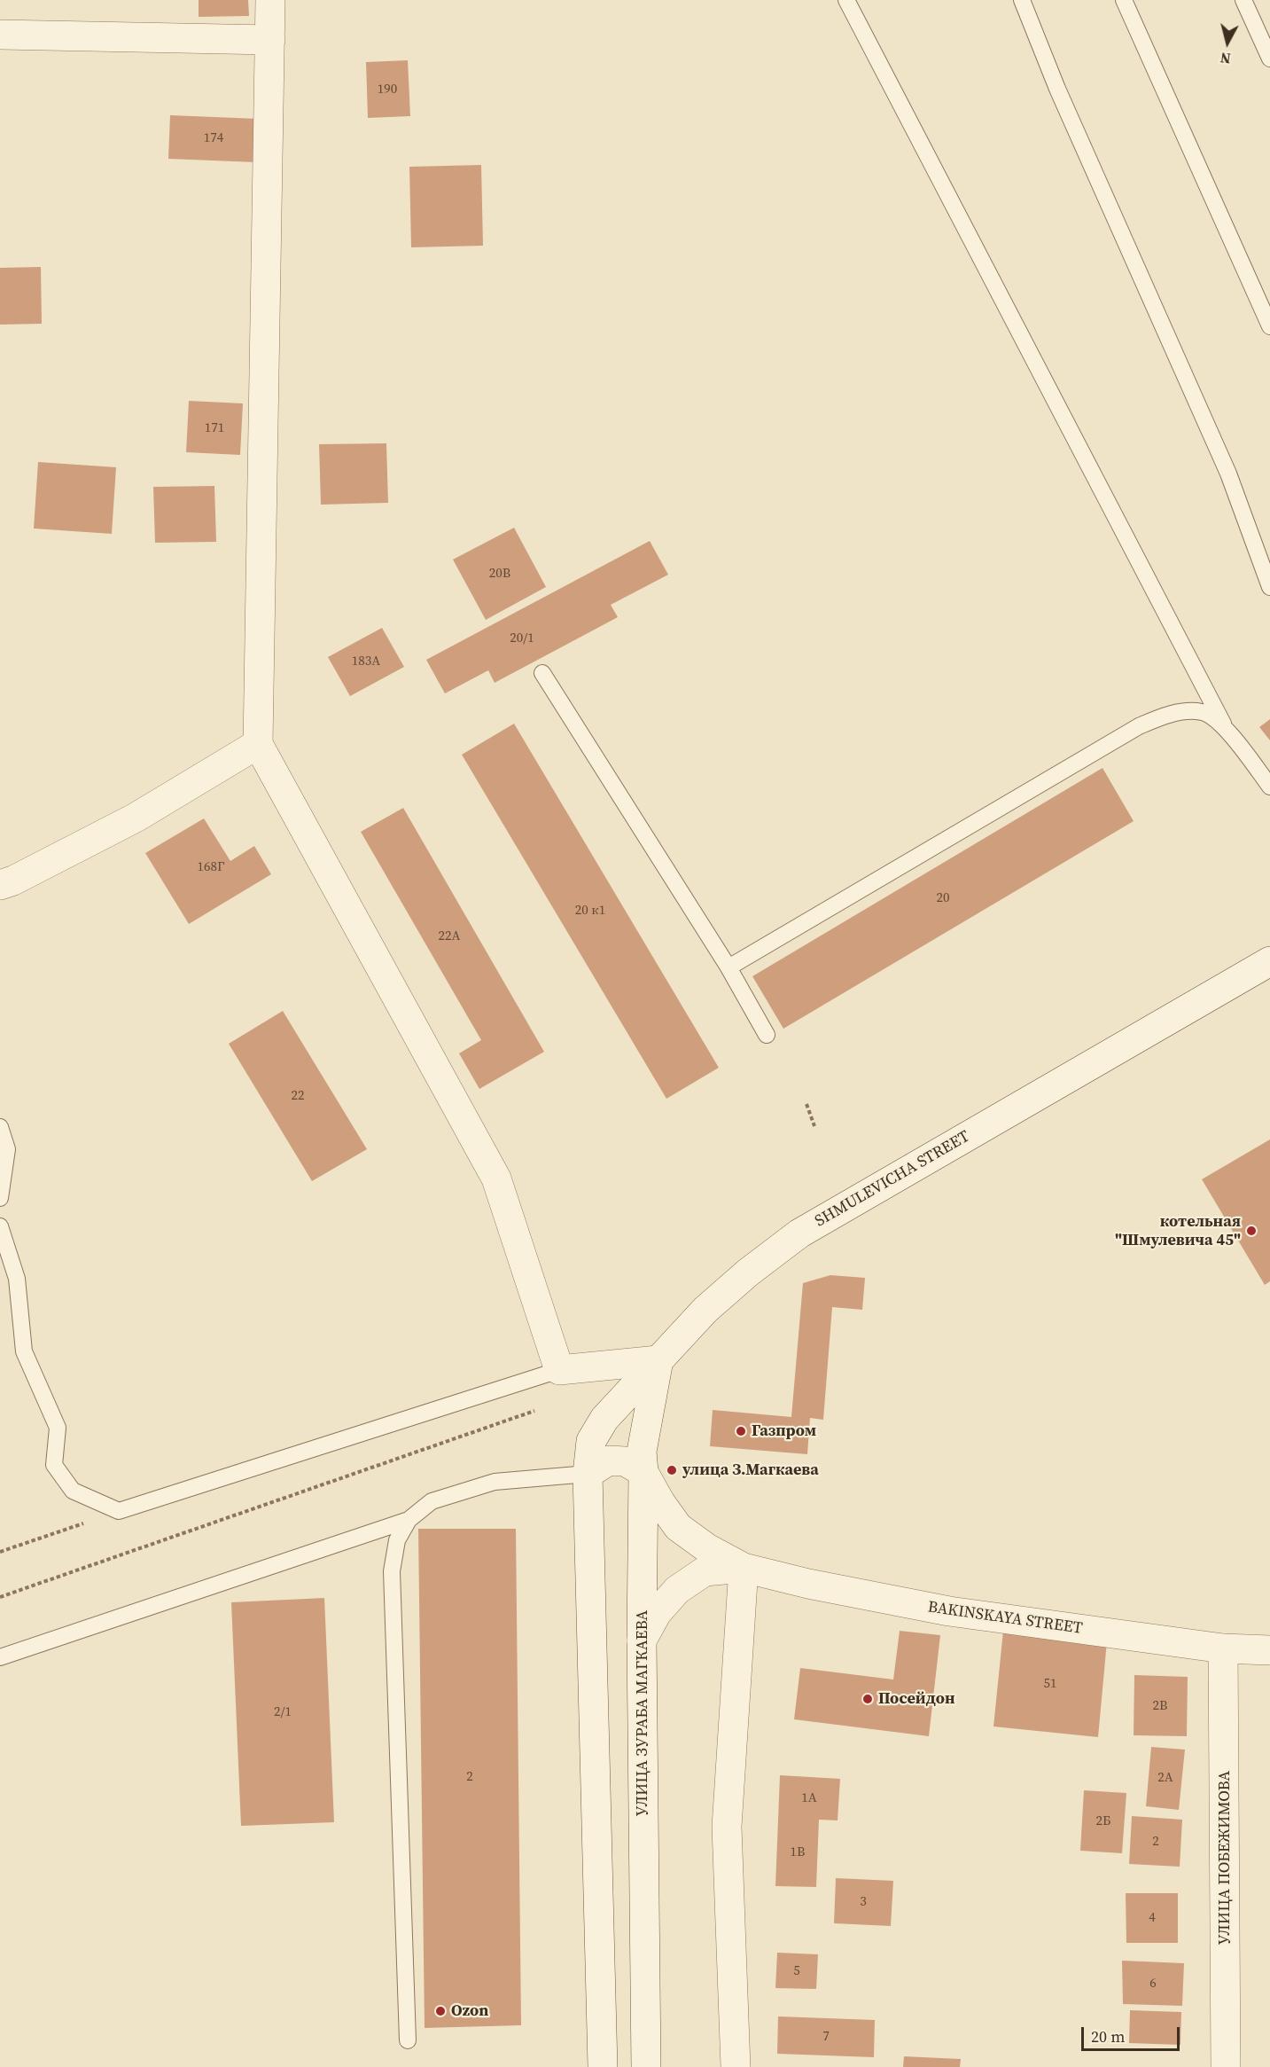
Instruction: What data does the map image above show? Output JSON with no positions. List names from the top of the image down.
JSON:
{
  "streets": {
    "street": [
      "SHMULEVICHA STREET",
      "BAKINSKAYA STREET",
      "УЛИЦА ЗУРАБА МАГКАЕВА",
      "УЛИЦА ПОБЕЖИМОВА"
    ]
  },
  "crossings": [
    ["SHMULEVICHA STREET", "УЛИЦА ЗУРАБА МАГКАЕВА"],
    ["BAKINSKAYA STREET", "УЛИЦА ЗУРАБА МАГКАЕВА"],
    ["BAKINSKAYA STREET", "УЛИЦА ПОБЕЖИМОВА"]
  ],
  "places": [
    "котельная \"Шмулевича 45\"",
    "Газпром",
    "улица З.Магкаева",
    "Посейдон",
    "Ozon"
  ],
  "house_numbers": [
    "190",
    "174",
    "171",
    "20В",
    "20/1",
    "183А",
    "168Г",
    "20",
    "20 к1",
    "22А",
    "22",
    "51",
    "2В",
    "2/1",
    "2",
    "2А",
    "1А",
    "2Б",
    "2",
    "1В",
    "3",
    "4",
    "5",
    "6",
    "7"
  ],
  "scale_bar": "20 m",
  "north": "bottom"
}
